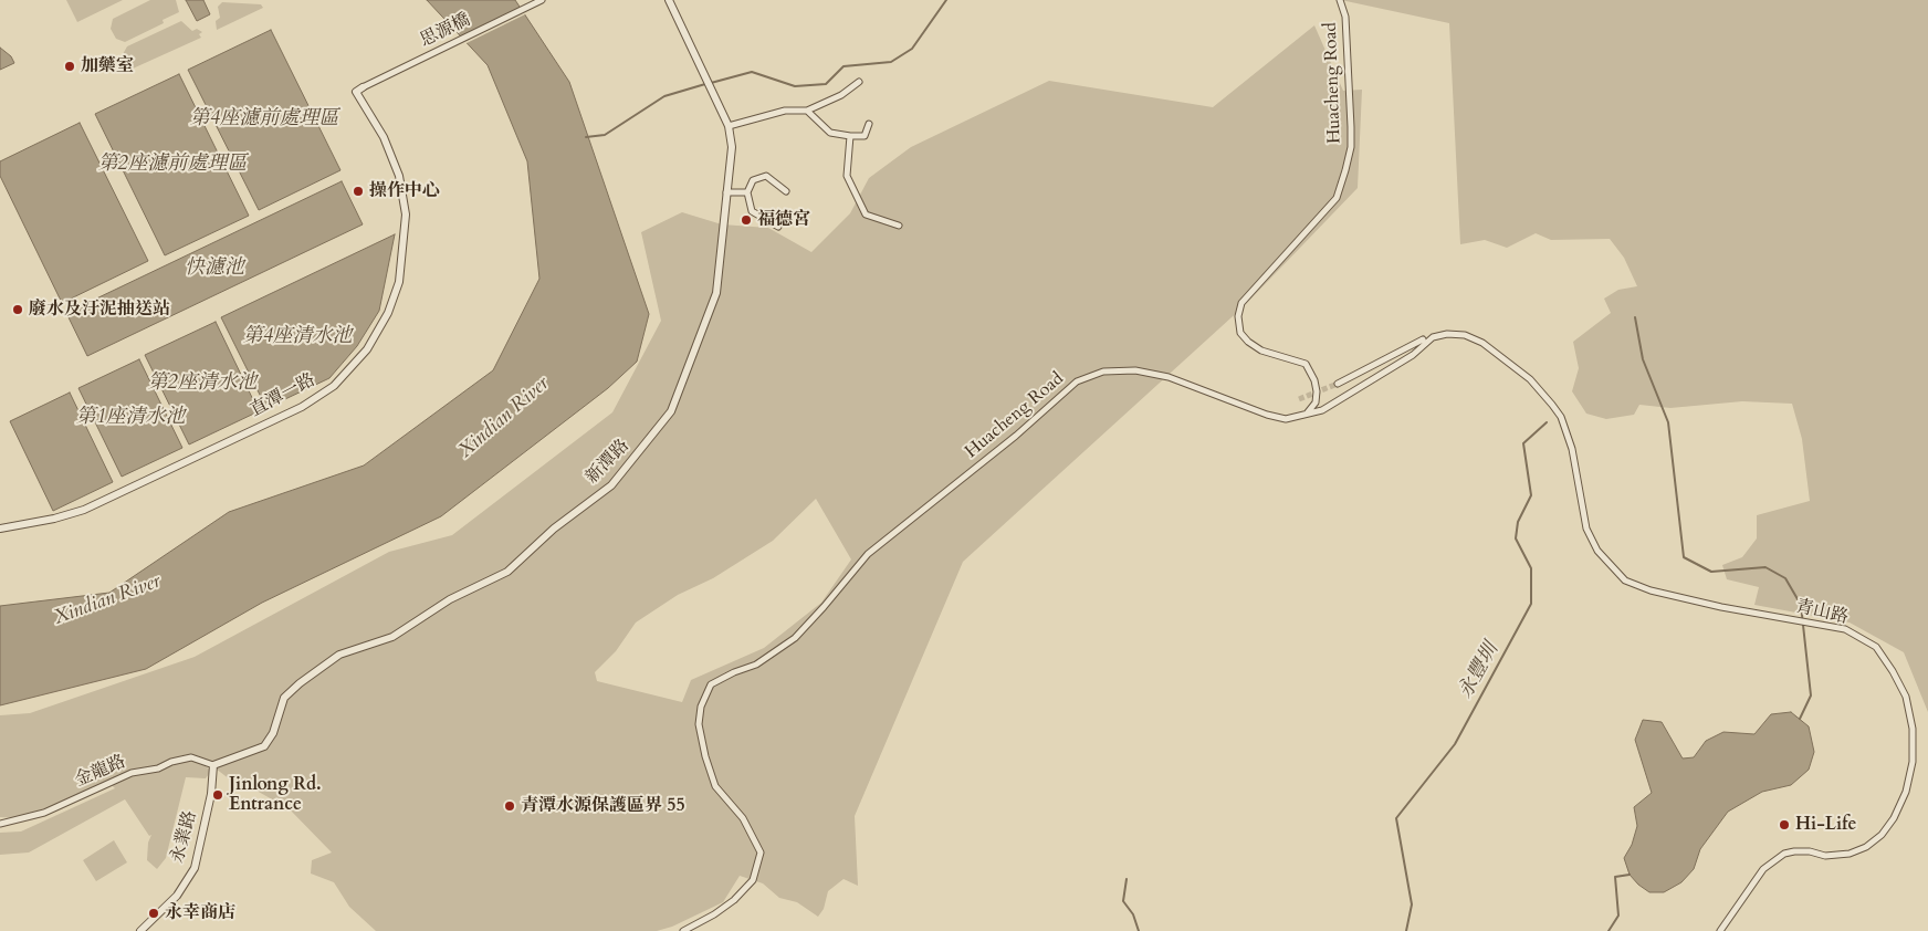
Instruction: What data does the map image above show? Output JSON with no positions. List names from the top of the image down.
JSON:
{
  "streets": {
    "street": [
      "思源橋",
      "Huacheng Road",
      "直潭一路",
      "新潭路",
      "青山路",
      "金龍路",
      "永業路"
    ]
  },
  "crossings": [
    ["思源橋", "直潭一路"],
    ["Huacheng Road", "青山路"],
    ["新潭路", "金龍路"],
    ["新潭路", "永業路"],
    ["金龍路", "永業路"]
  ],
  "water": [
    "第4座濾前處理區",
    "第2座濾前處理區",
    "快濾池",
    "第4座清水池",
    "第2座清水池",
    "第1座清水池",
    "Xindian River",
    "永豐圳"
  ],
  "places": [
    "加藥室",
    "操作中心",
    "福德宮",
    "廢水及汙泥抽送站",
    "Jinlong Rd. Entrance",
    "青潭水源保護區界 55",
    "Hi-Life",
    "永幸商店"
  ]
}
